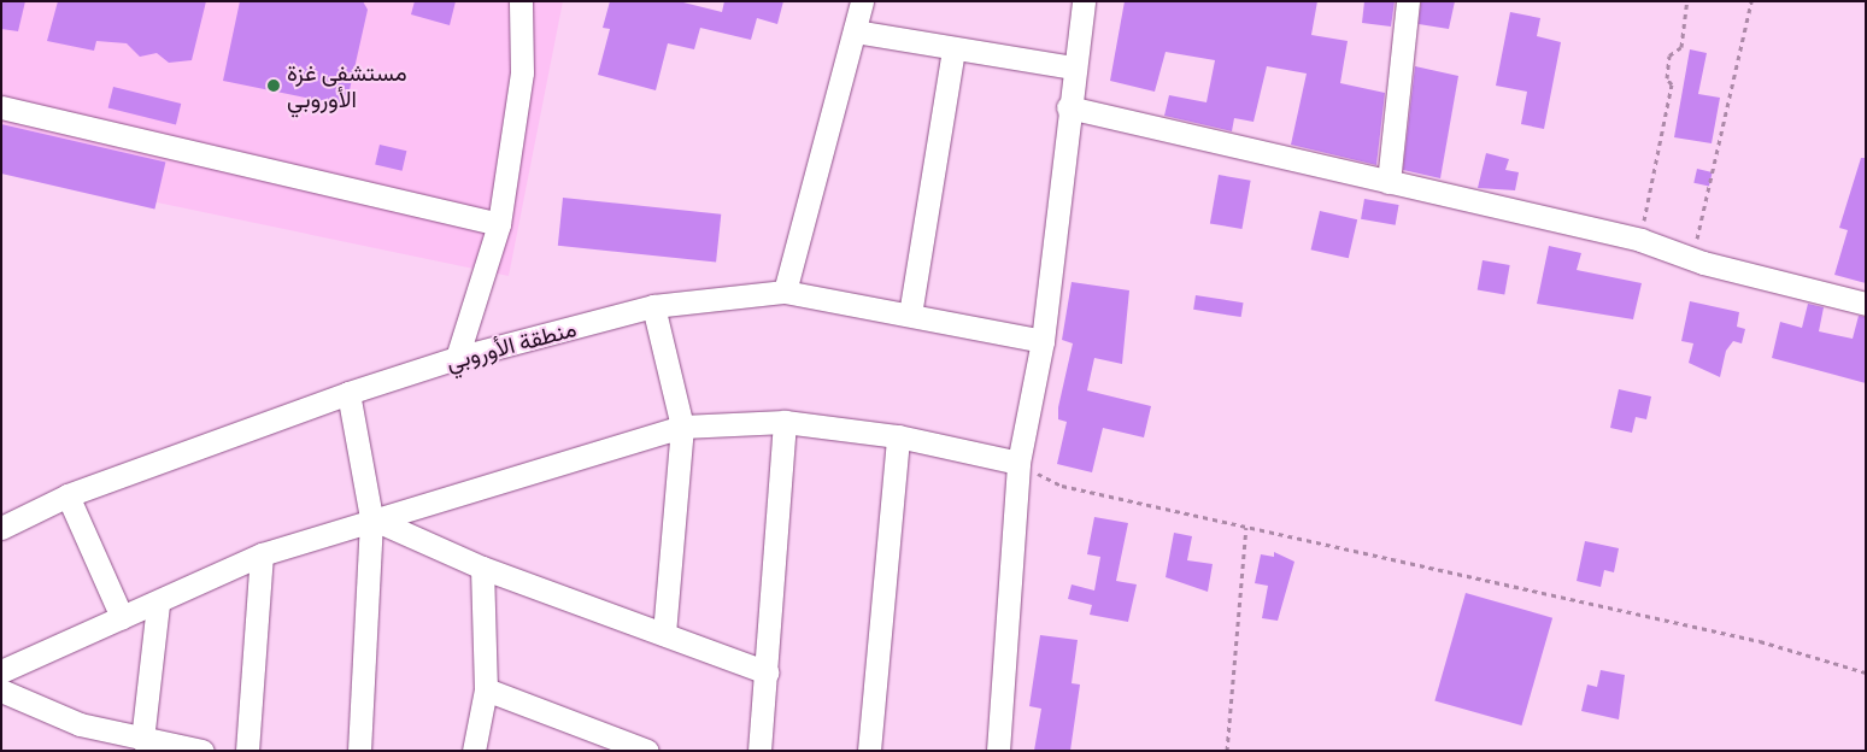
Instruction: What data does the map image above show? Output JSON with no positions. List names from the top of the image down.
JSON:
{
  "streets": {
    "street": ["منطقة الأوروبي"]
  },
  "places": ["مستشفى غزة الأوروبي"]
}
